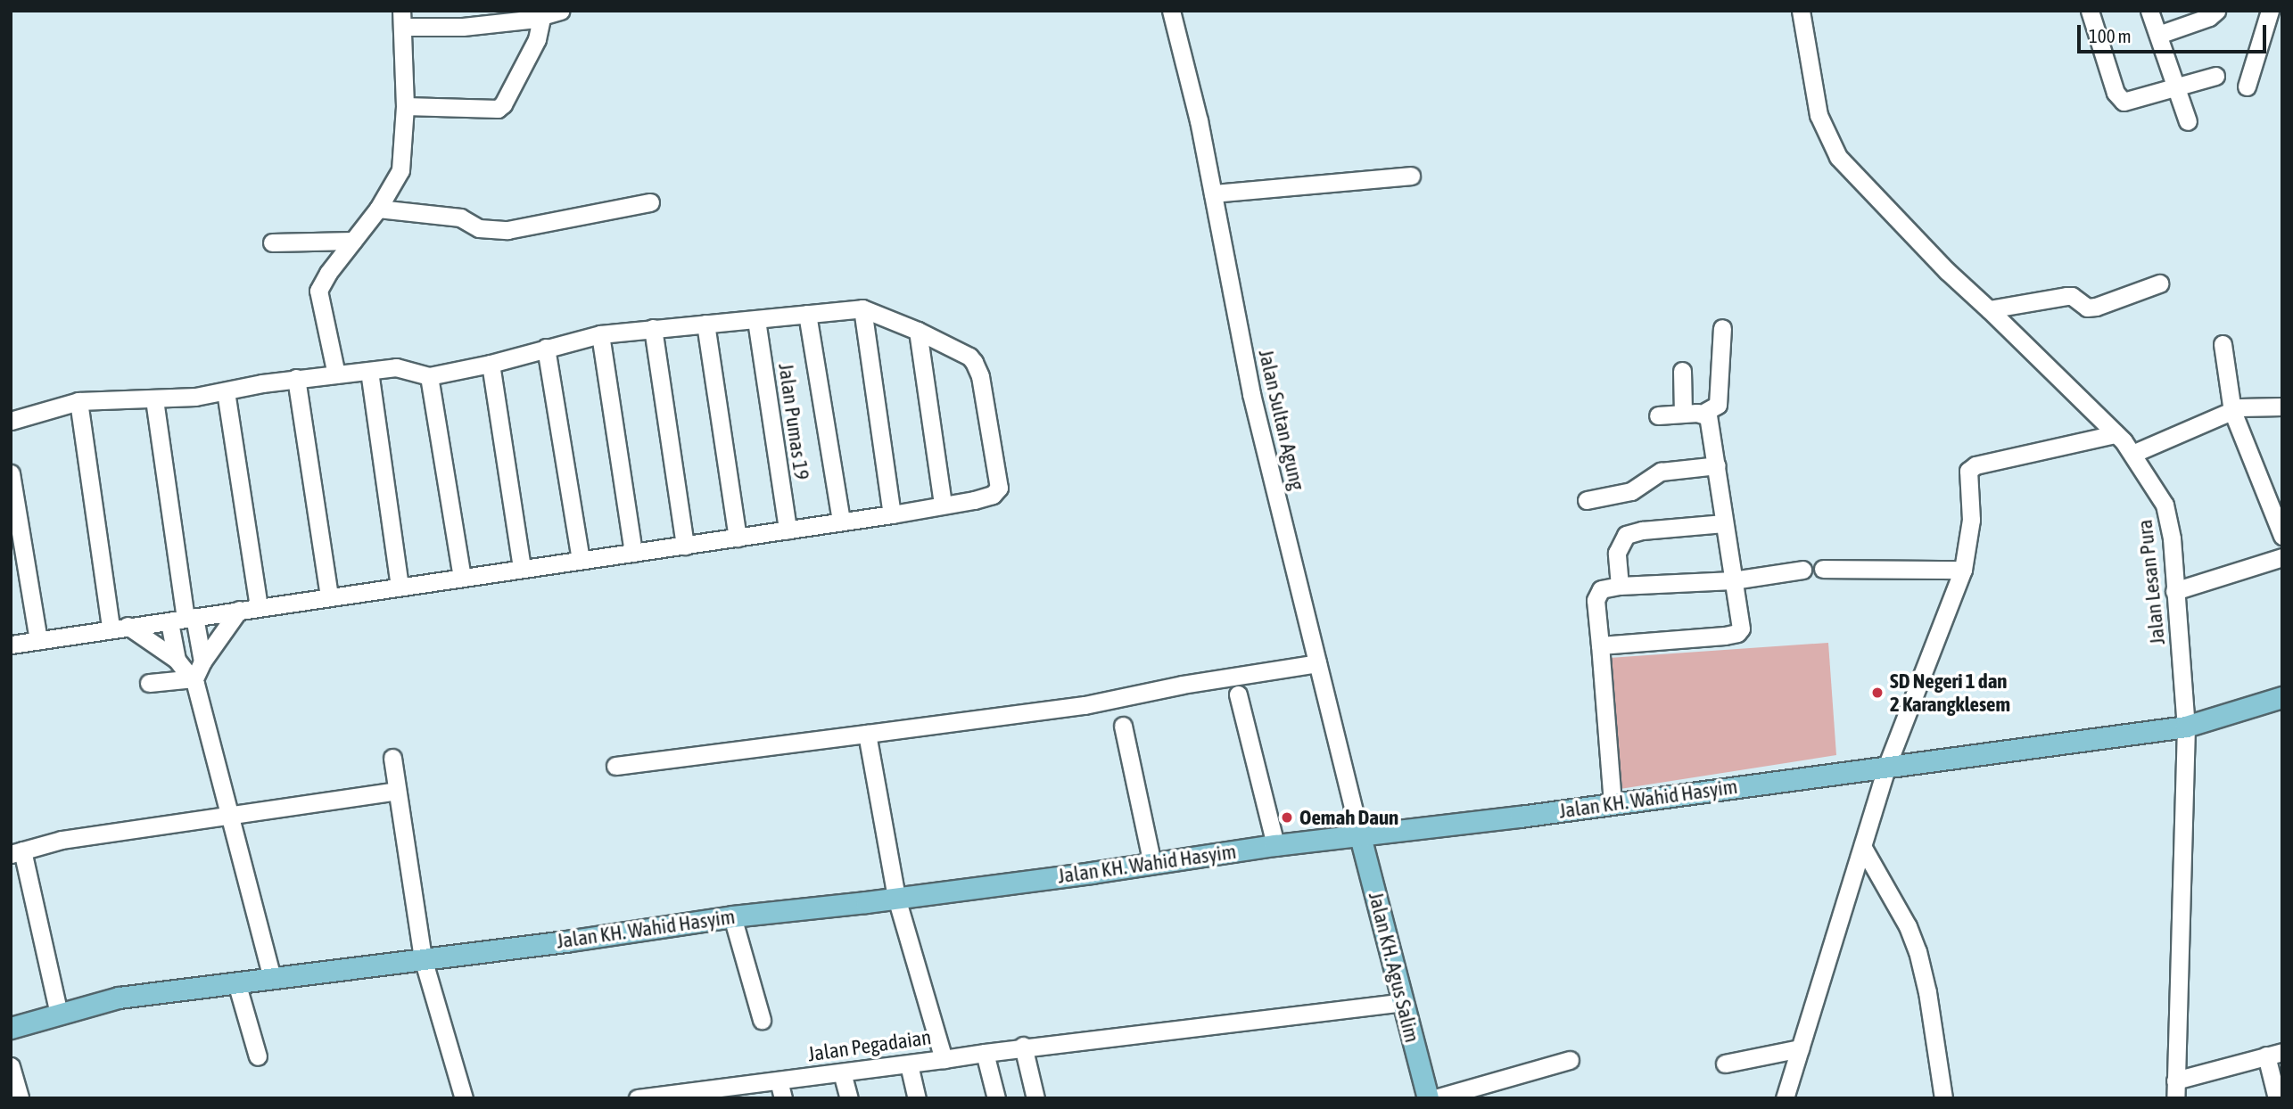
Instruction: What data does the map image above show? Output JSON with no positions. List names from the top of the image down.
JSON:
{
  "streets": {
    "main road": ["Jalan KH. Wahid Hasyim", "Jalan KH. Agus Salim"],
    "street": [
      "Jalan Sultan Agung",
      "Jalan Pumas 19",
      "Jalan Lesan Pura",
      "Jalan Pegadaian"
    ]
  },
  "crossings": [
    ["Jalan Sultan Agung", "Jalan KH. Wahid Hasyim"],
    ["Jalan Sultan Agung", "Jalan KH. Agus Salim"],
    ["Jalan Lesan Pura", "Jalan KH. Wahid Hasyim"],
    ["Jalan KH. Wahid Hasyim", "Jalan KH. Agus Salim"],
    ["Jalan KH. Wahid Hasyim", "Jalan Pegadaian"]
  ],
  "places": ["SD Negeri 1 dan 2 Karangklesem", "Oemah Daun"],
  "scale_bar": "100 m"
}
